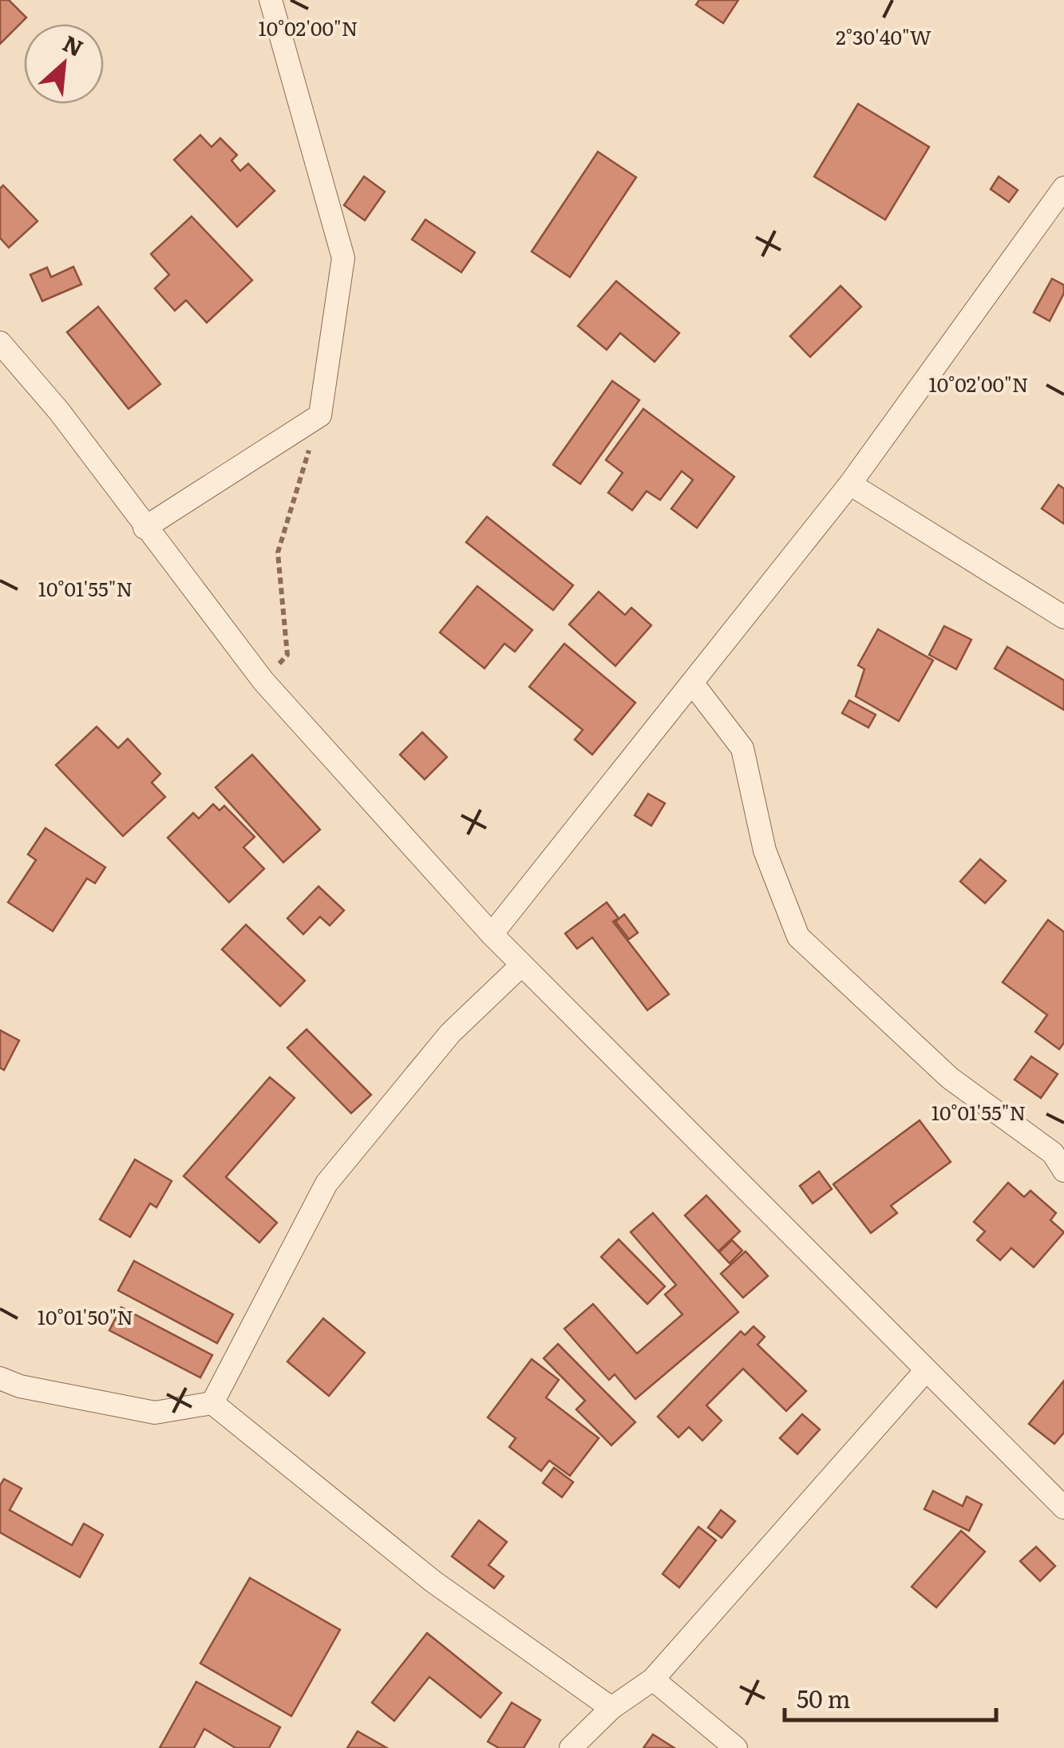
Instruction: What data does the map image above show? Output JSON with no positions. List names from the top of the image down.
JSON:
{
  "scale_bar": "50 m",
  "north": "top right",
  "coordinates": [
    "10°02'00\"N",
    "2°30'40\"W",
    "10°01'55\"N",
    "10°01'50\"N"
  ]
}
